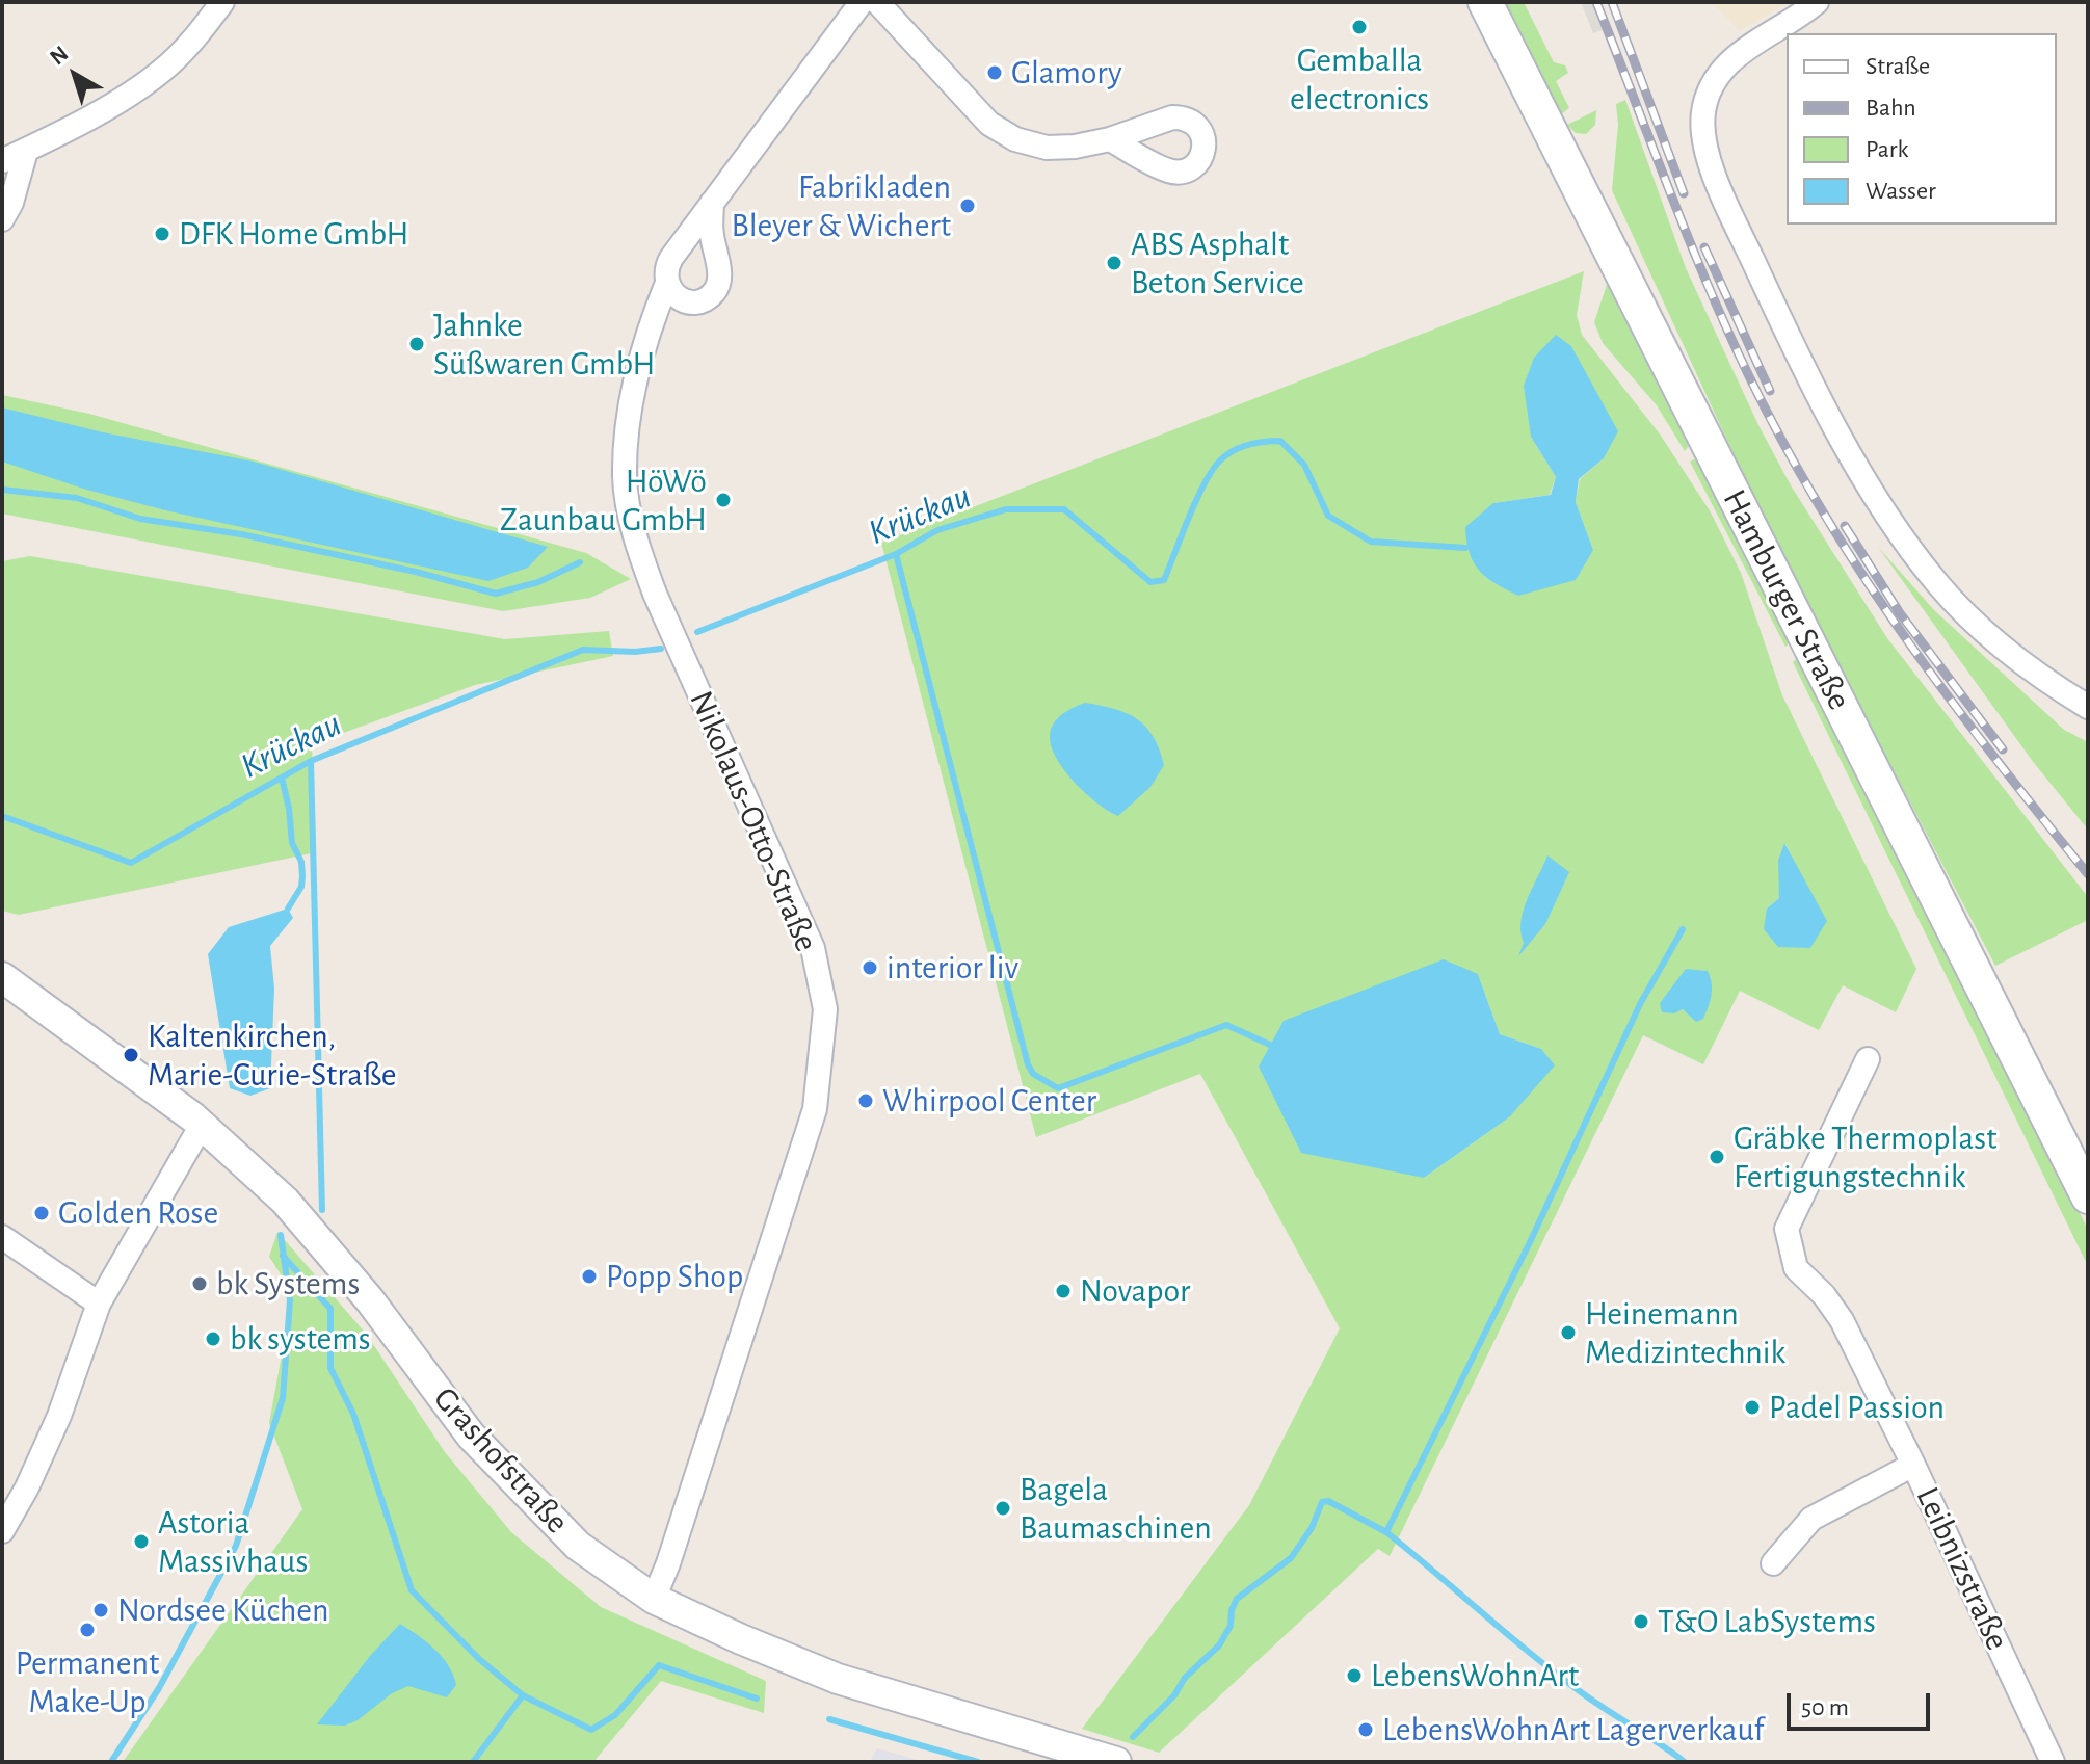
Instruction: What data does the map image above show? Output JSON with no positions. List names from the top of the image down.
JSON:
{
  "streets": {
    "main road": ["Hamburger Straße"],
    "street": ["Nikolaus-Otto-Straße", "Grashofstraße", "Leibnizstraße"]
  },
  "crossings": [
    ["Nikolaus-Otto-Straße", "Grashofstraße"]
  ],
  "water": ["Krückau"],
  "places": [
    "Gemballa electronics",
    "Glamory",
    "Fabrikladen Bleyer & Wichert",
    "DFK Home GmbH",
    "ABS Asphalt Beton Service",
    "Jahnke Süßwaren GmbH",
    "HöWö Zaunbau GmbH",
    "interior liv",
    "Kaltenkirchen, Marie-Curie-Straße",
    "Whirpool Center",
    "Gräbke Thermoplast Fertigungstechnik",
    "Golden Rose",
    "Popp Shop",
    "bk Systems",
    "Novapor",
    "Heinemann Medizintechnik",
    "bk systems",
    "Padel Passion",
    "Bagela Baumaschinen",
    "Astoria Massivhaus",
    "Nordsee Küchen",
    "T&O LabSystems",
    "Permanent Make-Up",
    "LebensWohnArt",
    "LebensWohnArt Lagerverkauf"
  ],
  "legend": [
    "Straße",
    "Bahn",
    "Park",
    "Wasser"
  ],
  "scale_bar": "50 m",
  "north": "top left"
}
